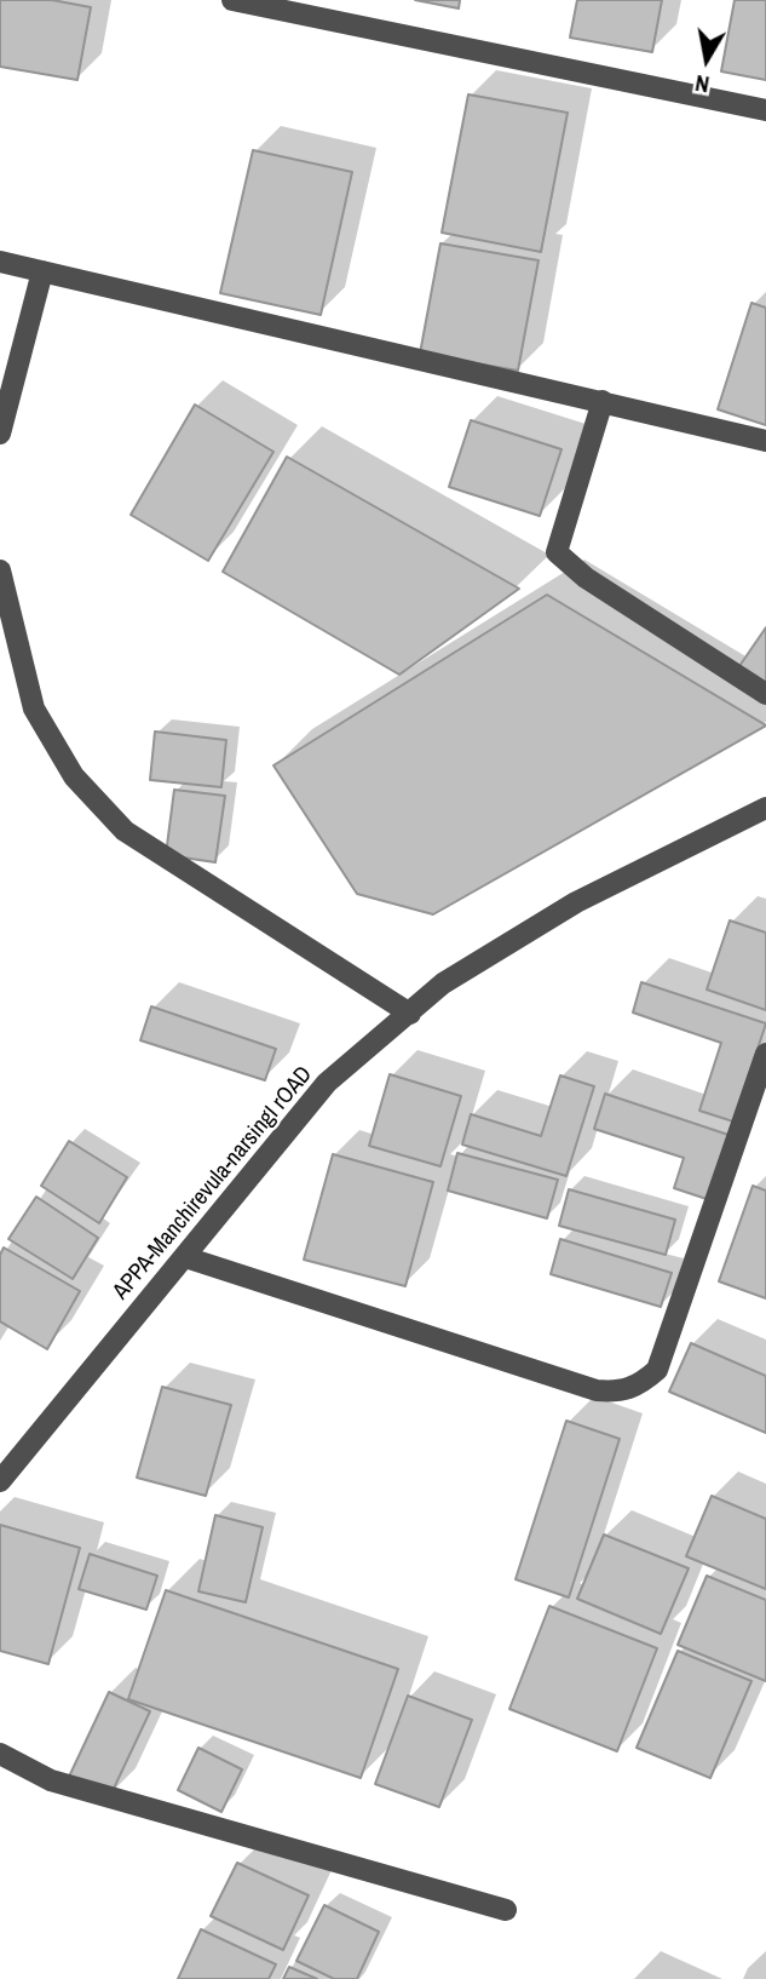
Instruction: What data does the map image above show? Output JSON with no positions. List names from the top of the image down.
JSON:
{
  "streets": {
    "street": ["APPA-Manchirevula-narsingI rOAD"]
  },
  "north": "bottom"
}
